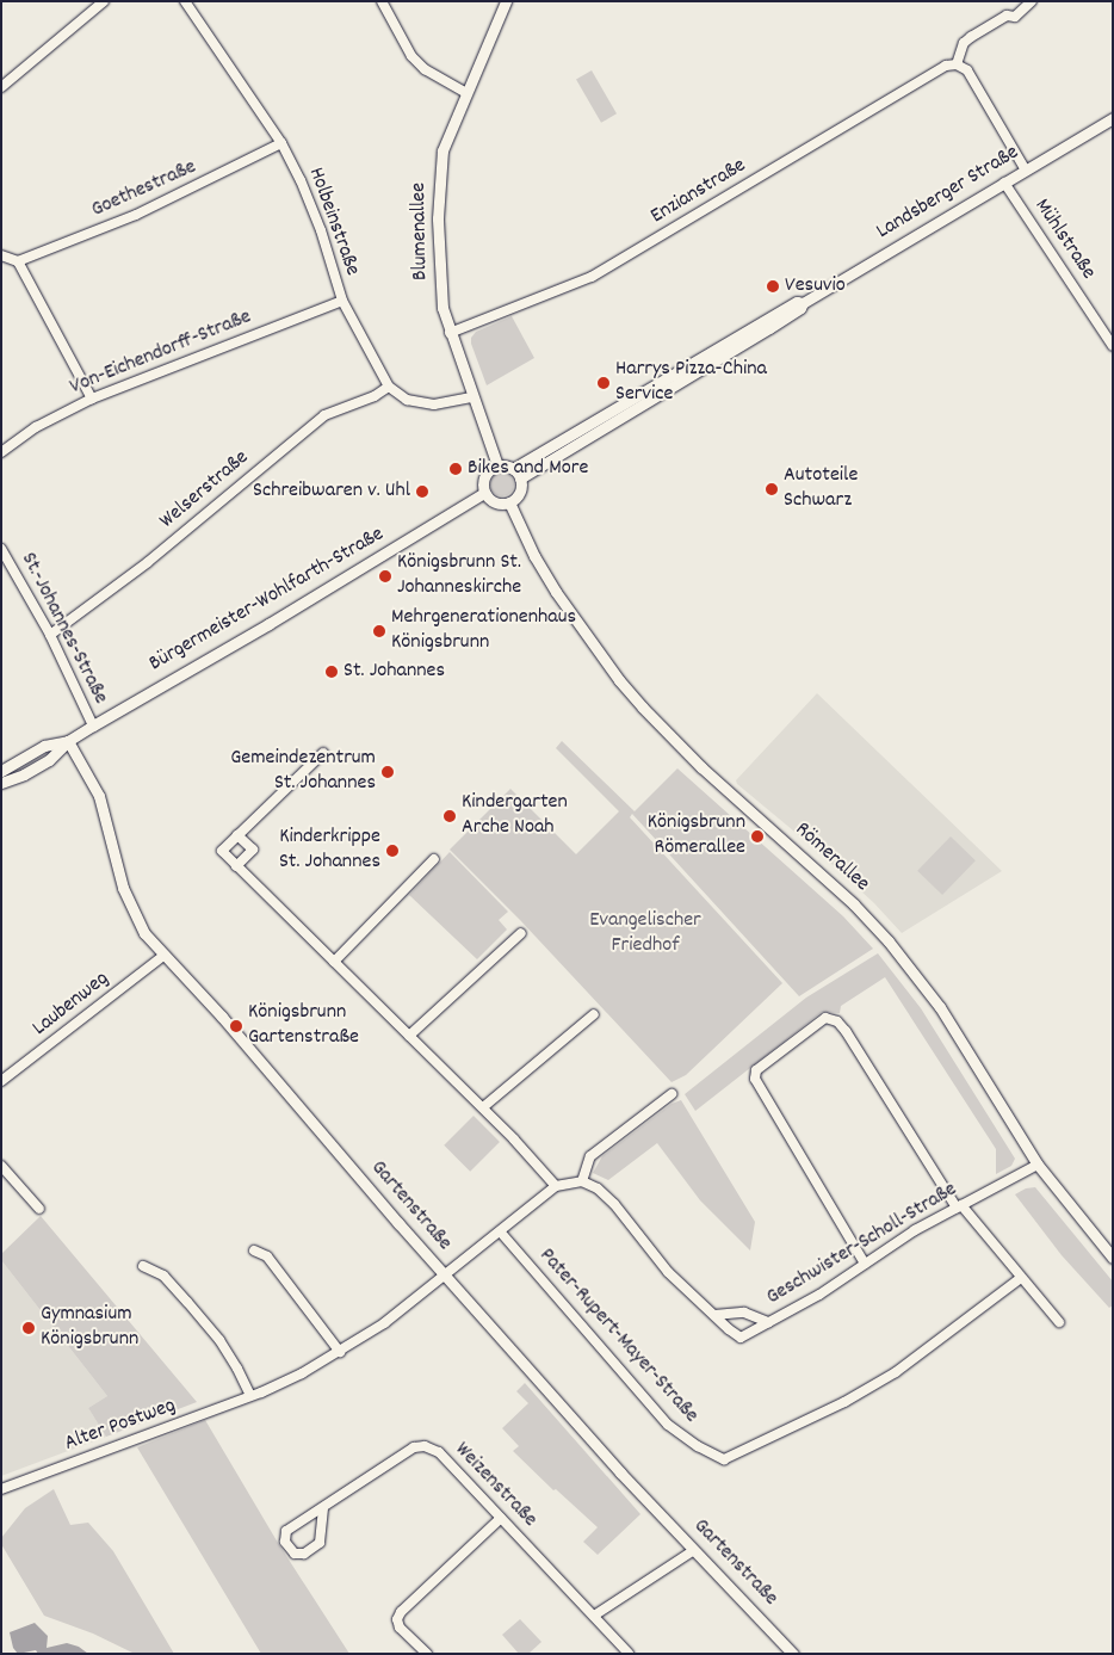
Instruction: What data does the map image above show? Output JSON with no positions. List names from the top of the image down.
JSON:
{
  "streets": {
    "street": [
      "Goethestraße",
      "Enzianstraße",
      "Landsberger Straße",
      "Holbeinstraße",
      "Blumenallee",
      "Mühlstraße",
      "Von-Eichendorff-Straße",
      "Welserstraße",
      "Bürgermeister-Wohlfarth-Straße",
      "St.-Johannes-Straße",
      "Römerallee",
      "Laubenweg",
      "Gartenstraße",
      "Geschwister-Scholl-Straße",
      "Pater-Rupert-Mayer-Straße",
      "Alter Postweg",
      "Weizenstraße"
    ]
  },
  "crossings": [
    ["Goethestraße", "Holbeinstraße"],
    ["Enzianstraße", "Blumenallee"],
    ["Landsberger Straße", "Blumenallee"],
    ["Landsberger Straße", "Mühlstraße"],
    ["Landsberger Straße", "Bürgermeister-Wohlfarth-Straße"],
    ["Landsberger Straße", "Römerallee"],
    ["Holbeinstraße", "Von-Eichendorff-Straße"],
    ["Holbeinstraße", "Welserstraße"],
    ["Blumenallee", "Bürgermeister-Wohlfarth-Straße"],
    ["Blumenallee", "Römerallee"],
    ["Welserstraße", "St.-Johannes-Straße"],
    ["Bürgermeister-Wohlfarth-Straße", "St.-Johannes-Straße"],
    ["Bürgermeister-Wohlfarth-Straße", "Römerallee"],
    ["Bürgermeister-Wohlfarth-Straße", "Gartenstraße"],
    ["Römerallee", "Geschwister-Scholl-Straße"],
    ["Laubenweg", "Gartenstraße"],
    ["Gartenstraße", "Alter Postweg"]
  ],
  "parks": ["Evangelischer Friedhof"],
  "places": [
    "Vesuvio",
    "Harrys Pizza-China Service",
    "Bikes and More",
    "Autoteile Schwarz",
    "Schreibwaren v. Uhl",
    "Königsbrunn St. Johanneskirche",
    "Mehrgenerationenhaus Königsbrunn",
    "St. Johannes",
    "Gemeindezentrum St. Johannes",
    "Kindergarten Arche Noah",
    "Königsbrunn Römerallee",
    "Kinderkrippe St. Johannes",
    "Königsbrunn Gartenstraße",
    "Gymnasium Königsbrunn"
  ]
}
